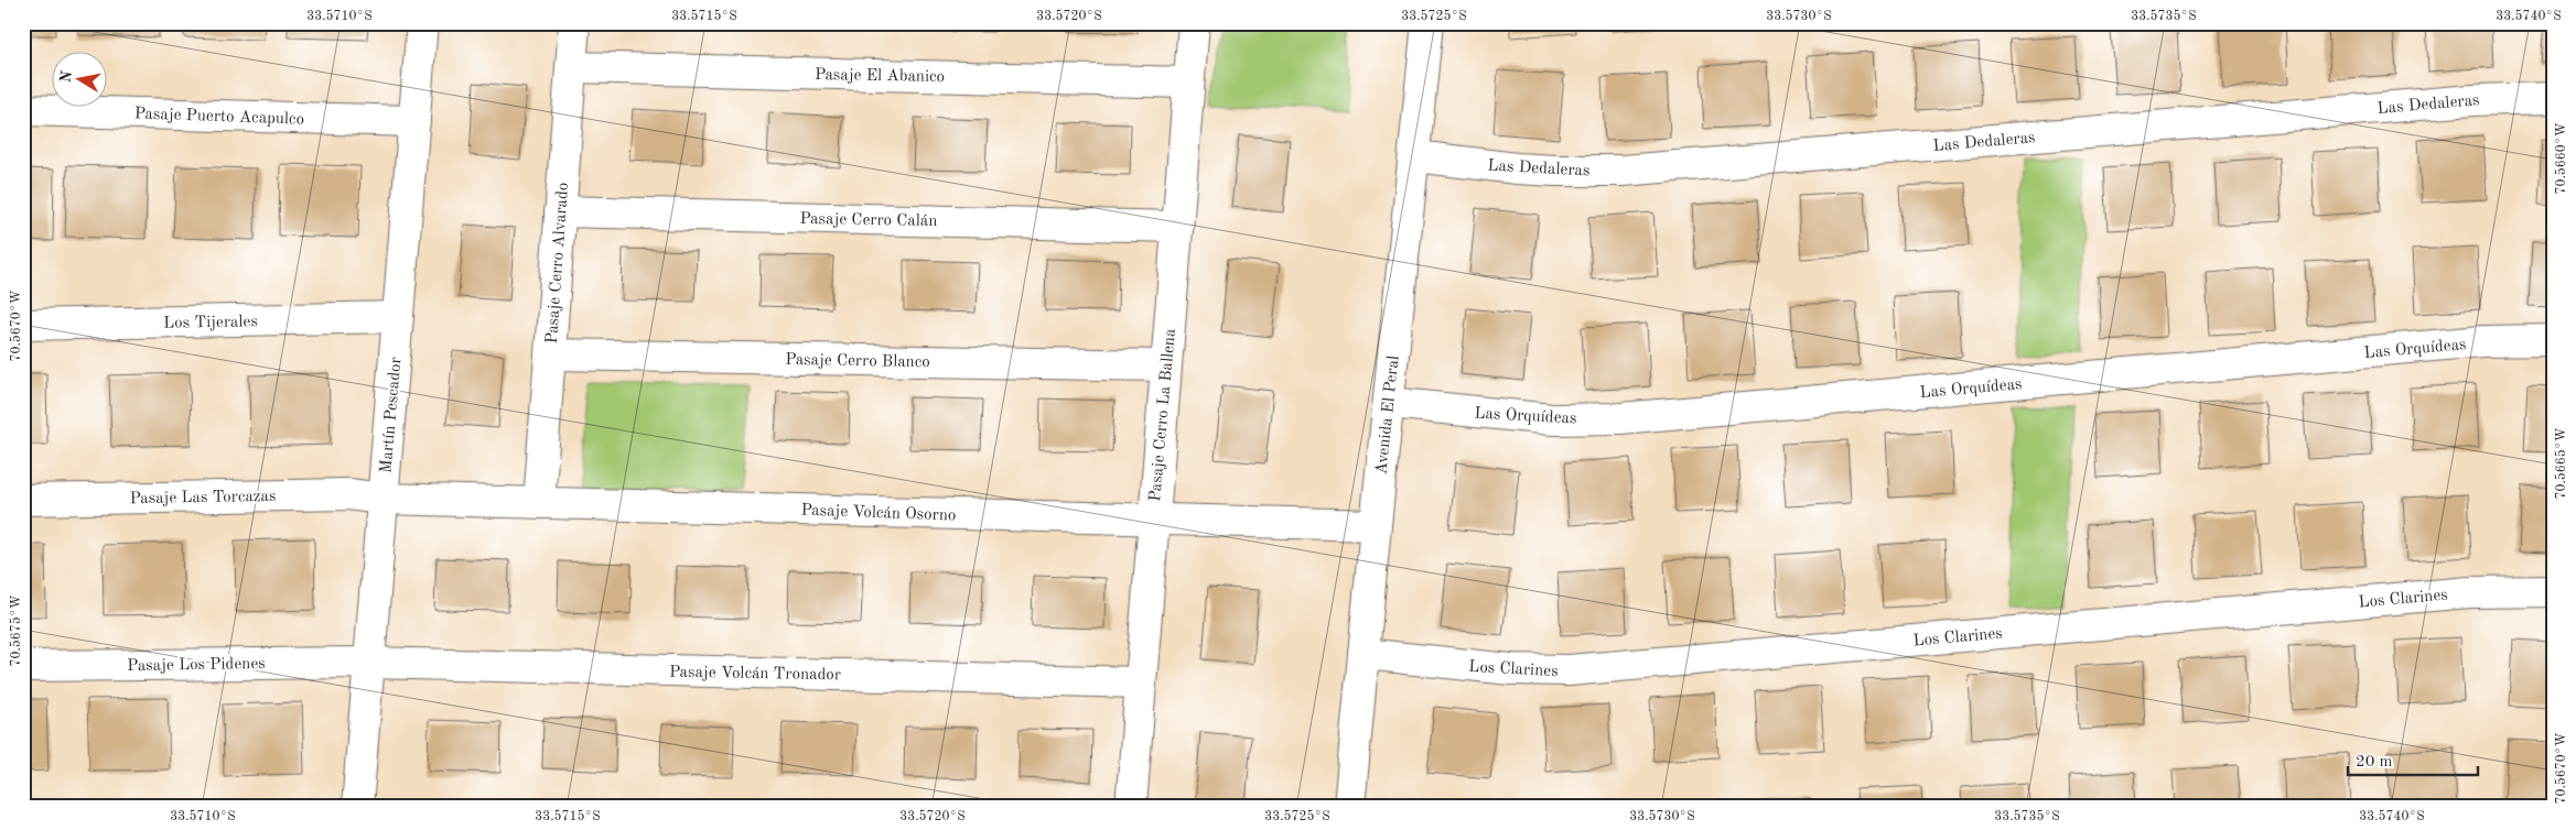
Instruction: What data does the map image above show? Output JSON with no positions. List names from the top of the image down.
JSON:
{
  "streets": {
    "street": [
      "Pasaje El Abanico",
      "Las Dedaleras",
      "Pasaje Puerto Acapulco",
      "Pasaje Cerro Calán",
      "Pasaje Cerro Alvarado",
      "Los Tijerales",
      "Las Orquídeas",
      "Pasaje Cerro Blanco",
      "Martín Pescador",
      "Pasaje Cerro La Ballena",
      "Avenida El Peral",
      "Pasaje Las Torcazas",
      "Pasaje Volcán Osorno",
      "Los Clarines",
      "Pasaje Los Pidenes",
      "Pasaje Volcán Tronador"
    ]
  },
  "crossings": [
    ["Pasaje El Abanico", "Pasaje Cerro Alvarado"],
    ["Pasaje El Abanico", "Pasaje Cerro La Ballena"],
    ["Las Dedaleras", "Avenida El Peral"],
    ["Pasaje Puerto Acapulco", "Martín Pescador"],
    ["Pasaje Cerro Calán", "Pasaje Cerro Alvarado"],
    ["Pasaje Cerro Calán", "Pasaje Cerro La Ballena"],
    ["Pasaje Cerro Alvarado", "Pasaje Cerro Blanco"],
    ["Pasaje Cerro Alvarado", "Pasaje Volcán Osorno"],
    ["Los Tijerales", "Martín Pescador"],
    ["Las Orquídeas", "Avenida El Peral"],
    ["Pasaje Cerro Blanco", "Pasaje Cerro La Ballena"],
    ["Martín Pescador", "Pasaje Las Torcazas"],
    ["Martín Pescador", "Pasaje Volcán Osorno"],
    ["Martín Pescador", "Pasaje Los Pidenes"],
    ["Martín Pescador", "Pasaje Volcán Tronador"],
    ["Pasaje Cerro La Ballena", "Pasaje Volcán Osorno"],
    ["Pasaje Cerro La Ballena", "Pasaje Volcán Tronador"],
    ["Avenida El Peral", "Pasaje Volcán Osorno"],
    ["Avenida El Peral", "Los Clarines"],
    ["Pasaje Las Torcazas", "Pasaje Volcán Osorno"],
    ["Pasaje Los Pidenes", "Pasaje Volcán Tronador"]
  ],
  "scale_bar": "20 m",
  "north": "left",
  "coordinates": [
    "33.5710°S",
    "33.5715°S",
    "33.5720°S",
    "33.5725°S",
    "33.5730°S",
    "33.5735°S",
    "33.5740°S",
    "70.5660°W",
    "70.5670°W",
    "70.5665°W",
    "70.5675°W"
  ]
}
